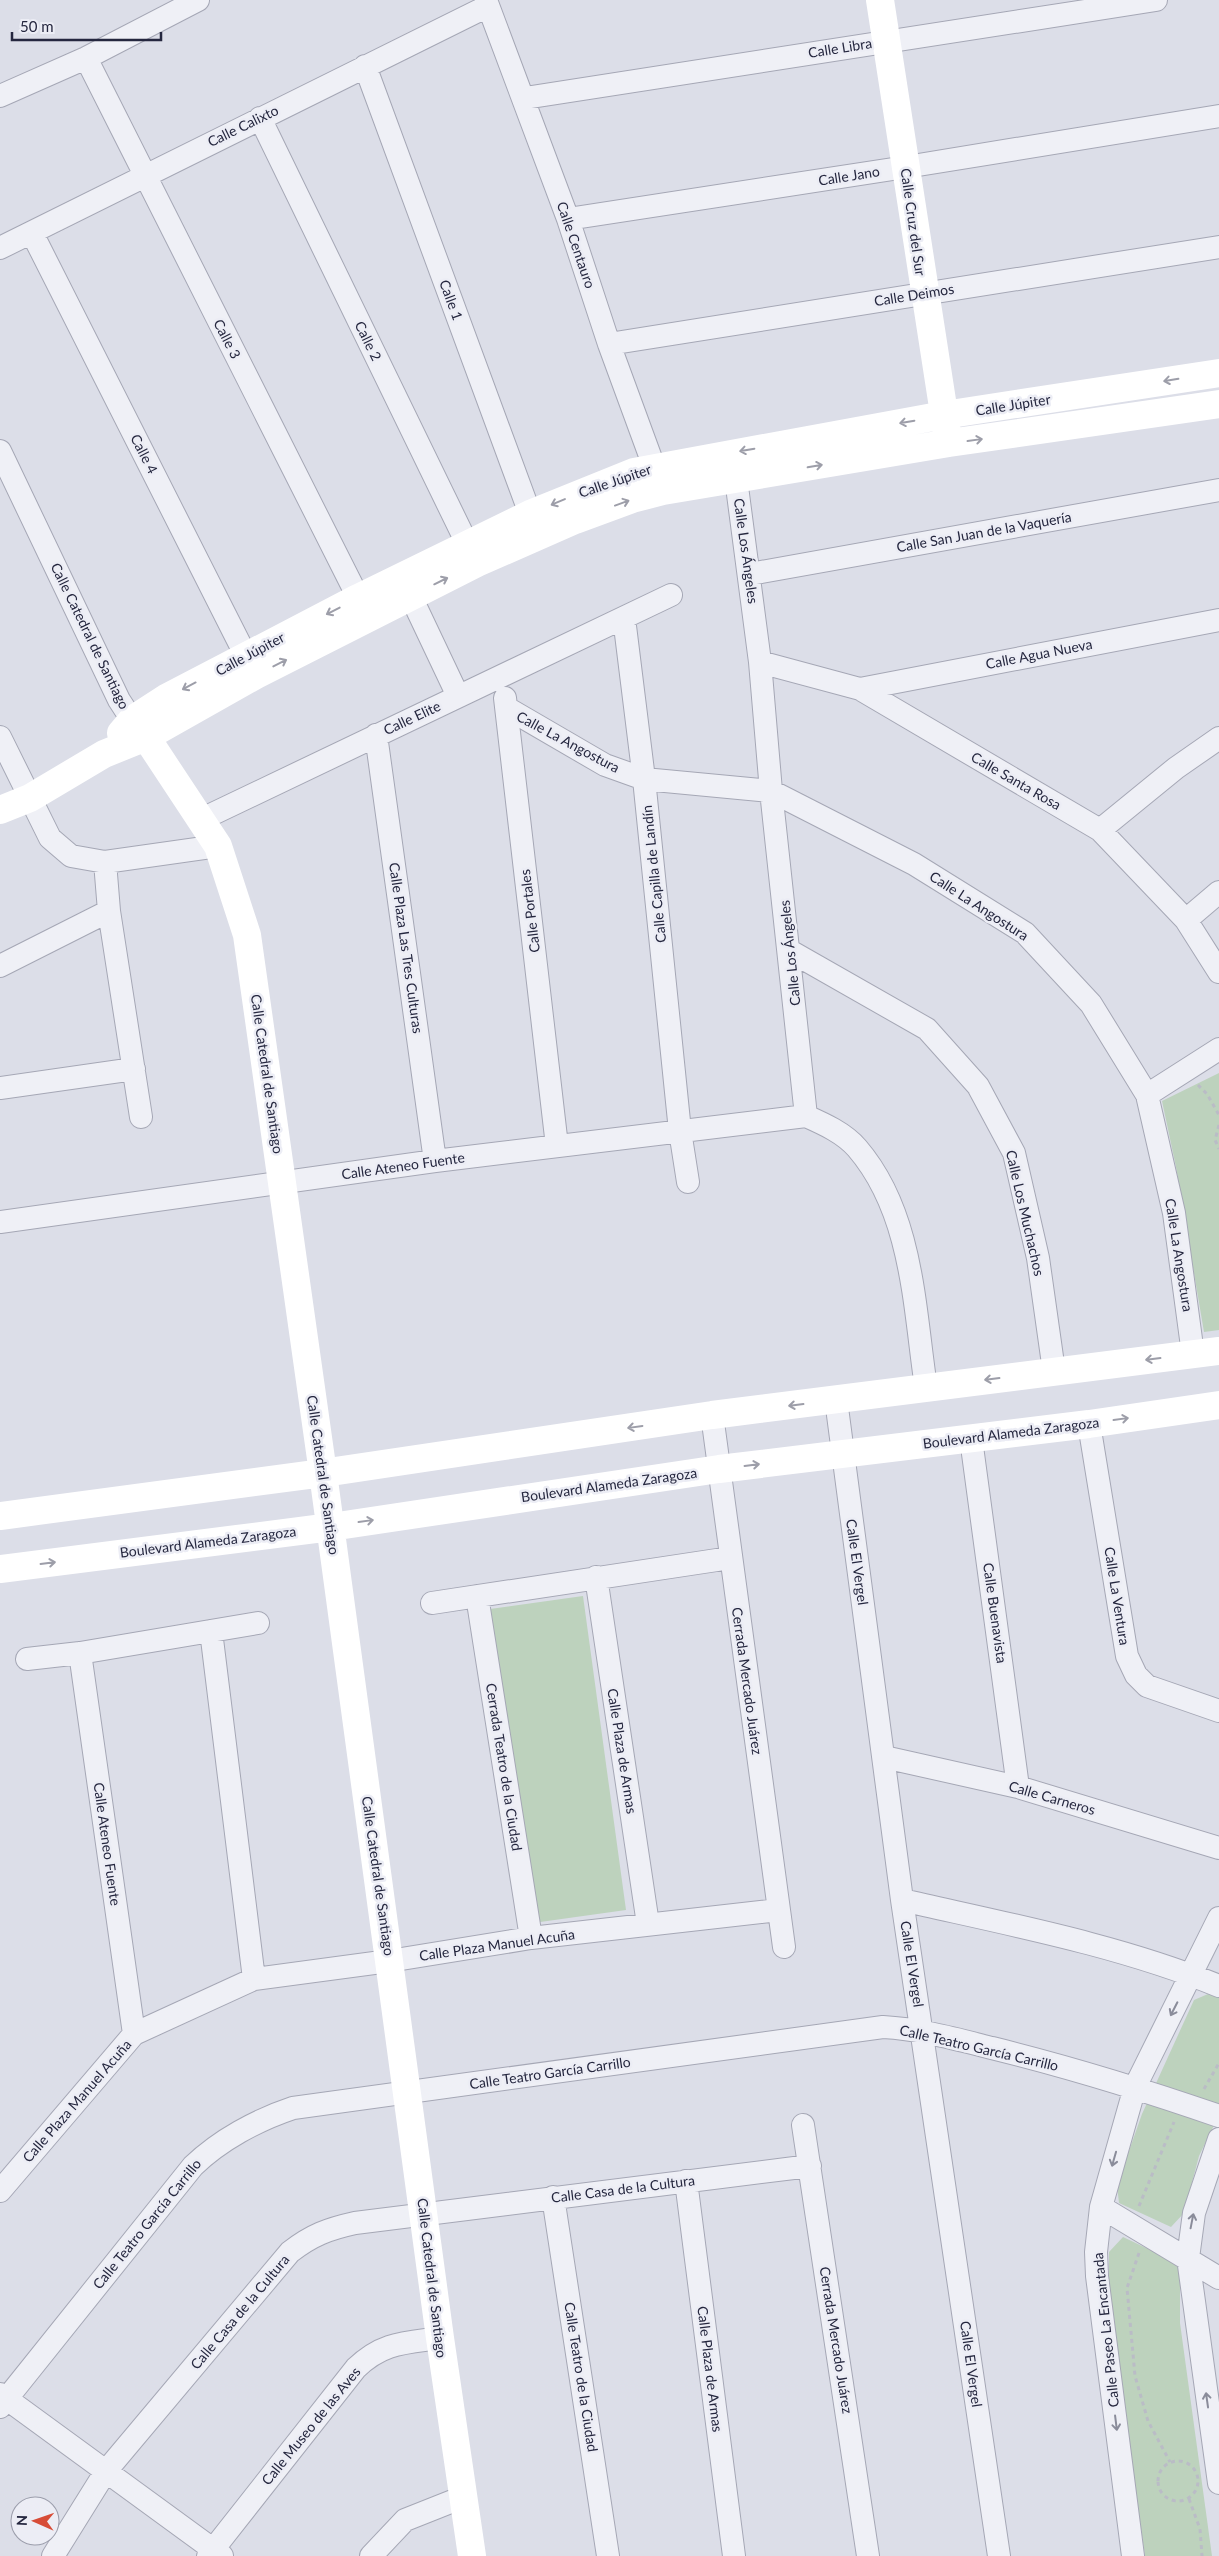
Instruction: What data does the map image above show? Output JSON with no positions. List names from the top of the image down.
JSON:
{
  "streets": {
    "street": [
      "Calle Libra",
      "Calle Calixto",
      "Calle Jano",
      "Calle Cruz del Sur",
      "Calle Centauro",
      "Calle Deimos",
      "Calle 1",
      "Calle 3",
      "Calle 2",
      "Calle Júpiter",
      "Calle 4",
      "Calle San Juan de la Vaquería",
      "Calle Los Ángeles",
      "Calle Catedral de Santiago",
      "Calle Agua Nueva",
      "Calle Elite",
      "Calle La Angostura",
      "Calle Santa Rosa",
      "Calle Capilla de Landín",
      "Calle Portales",
      "Calle Plaza Las Tres Culturas",
      "Calle Ateneo Fuente",
      "Calle Los Muchachos",
      "Boulevard Alameda Zaragoza",
      "Calle El Vergel",
      "Calle La Ventura",
      "Calle Buenavista",
      "Cerrada Mercado Juárez",
      "Calle Plaza de Armas",
      "Cerrada Teatro de la Ciudad",
      "Calle Carneros",
      "Calle Plaza Manuel Acuña",
      "Calle Teatro García Carrillo",
      "Calle Casa de la Cultura",
      "Calle Paseo La Encantada",
      "Calle Teatro de la Ciudad",
      "Calle Museo de las Aves"
    ]
  },
  "crossings": [
    ["Calle Libra", "Calle Cruz del Sur"],
    ["Calle Libra", "Calle Centauro"],
    ["Calle Calixto", "Calle Centauro"],
    ["Calle Calixto", "Calle 1"],
    ["Calle Calixto", "Calle 3"],
    ["Calle Calixto", "Calle 2"],
    ["Calle Calixto", "Calle 4"],
    ["Calle Jano", "Calle Cruz del Sur"],
    ["Calle Jano", "Calle Centauro"],
    ["Calle Cruz del Sur", "Calle Deimos"],
    ["Calle Cruz del Sur", "Calle Júpiter"],
    ["Calle Centauro", "Calle Deimos"],
    ["Calle Centauro", "Calle Júpiter"],
    ["Calle 1", "Calle Júpiter"],
    ["Calle 3", "Calle Júpiter"],
    ["Calle 2", "Calle Júpiter"],
    ["Calle Júpiter", "Calle 4"],
    ["Calle Júpiter", "Calle Los Ángeles"],
    ["Calle Júpiter", "Calle Catedral de Santiago"],
    ["Calle San Juan de la Vaquería", "Calle Los Ángeles"],
    ["Calle Los Ángeles", "Calle La Angostura"],
    ["Calle Los Ángeles", "Calle Santa Rosa"],
    ["Calle Los Ángeles", "Calle Ateneo Fuente"],
    ["Calle Los Ángeles", "Calle Los Muchachos"],
    ["Calle Catedral de Santiago", "Calle Elite"],
    ["Calle Catedral de Santiago", "Calle Ateneo Fuente"],
    ["Calle Catedral de Santiago", "Boulevard Alameda Zaragoza"],
    ["Calle Catedral de Santiago", "Calle Plaza Manuel Acuña"],
    ["Calle Catedral de Santiago", "Calle Teatro García Carrillo"],
    ["Calle Catedral de Santiago", "Calle Casa de la Cultura"],
    ["Calle Catedral de Santiago", "Calle Museo de las Aves"],
    ["Calle Agua Nueva", "Calle Santa Rosa"],
    ["Calle Elite", "Calle Capilla de Landín"],
    ["Calle Elite", "Calle Portales"],
    ["Calle Elite", "Calle Plaza Las Tres Culturas"],
    ["Calle La Angostura", "Calle Capilla de Landín"],
    ["Calle La Angostura", "Calle Portales"],
    ["Calle Capilla de Landín", "Calle Ateneo Fuente"],
    ["Calle Portales", "Calle Ateneo Fuente"],
    ["Calle Plaza Las Tres Culturas", "Calle Ateneo Fuente"],
    ["Calle Ateneo Fuente", "Calle Plaza Manuel Acuña"],
    ["Boulevard Alameda Zaragoza", "Calle El Vergel"],
    ["Boulevard Alameda Zaragoza", "Calle La Ventura"],
    ["Boulevard Alameda Zaragoza", "Calle Buenavista"],
    ["Boulevard Alameda Zaragoza", "Cerrada Mercado Juárez"],
    ["Calle El Vergel", "Calle Carneros"],
    ["Calle El Vergel", "Calle Teatro García Carrillo"],
    ["Calle Buenavista", "Calle Carneros"],
    ["Cerrada Mercado Juárez", "Calle Plaza Manuel Acuña"],
    ["Cerrada Mercado Juárez", "Calle Casa de la Cultura"],
    ["Calle Plaza de Armas", "Calle Plaza Manuel Acuña"],
    ["Calle Plaza de Armas", "Calle Casa de la Cultura"],
    ["Cerrada Teatro de la Ciudad", "Calle Plaza Manuel Acuña"],
    ["Calle Teatro García Carrillo", "Calle Paseo La Encantada"],
    ["Calle Casa de la Cultura", "Calle Teatro de la Ciudad"]
  ],
  "scale_bar": "50 m",
  "north": "left"
}
